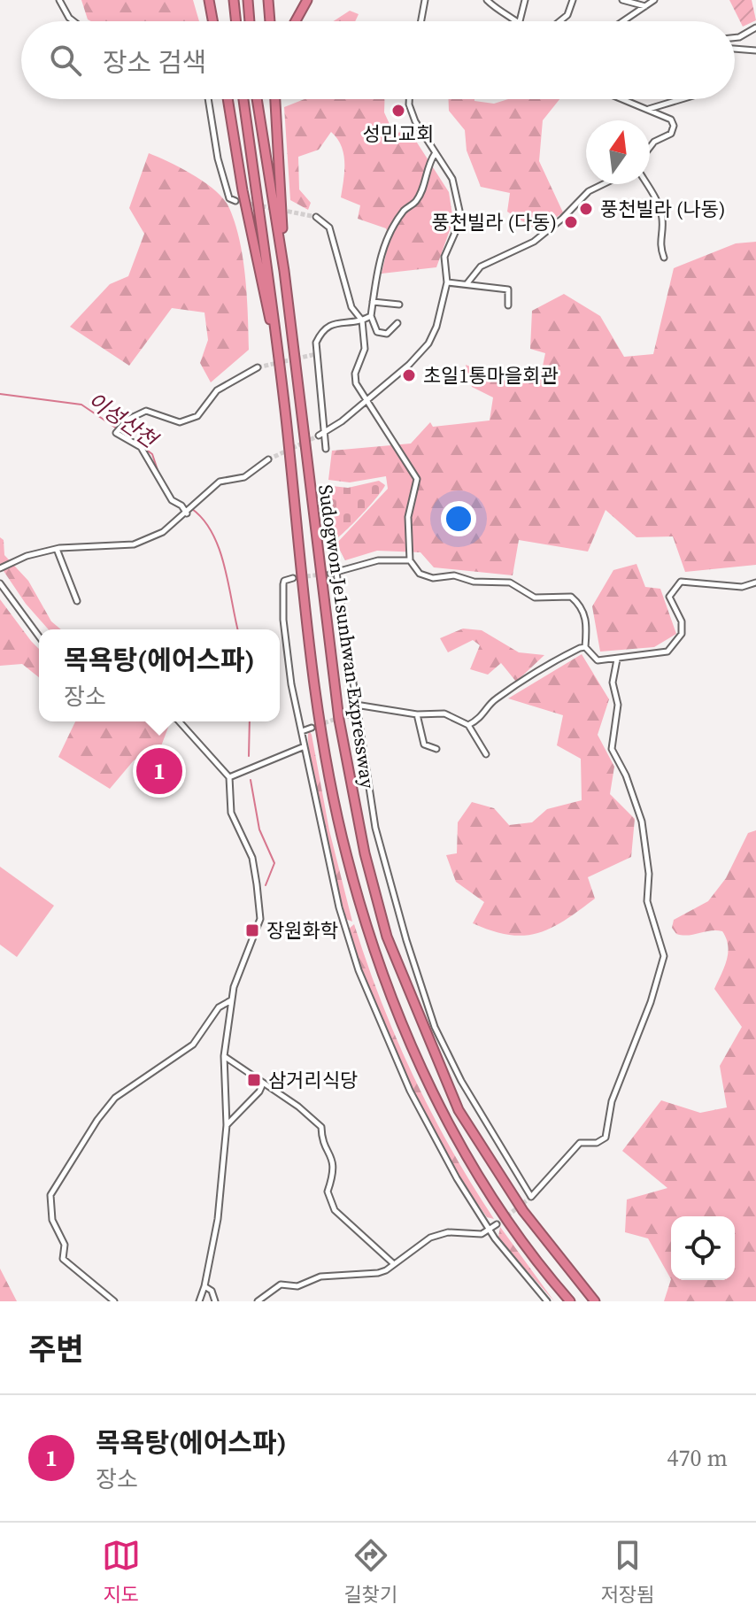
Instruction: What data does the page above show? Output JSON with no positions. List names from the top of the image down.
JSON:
{
  "streets": {
    "highway": ["Sudogwon Je1sunhwan Expressway"]
  },
  "water": ["이성산천"],
  "places": {
    "other": [
      "성민교회",
      "풍천빌라 (나동)",
      "풍천빌라 (다동)",
      "초일1통마을회관"
    ],
    "transit": ["장원화학", "삼거리식당"]
  },
  "north": "top",
  "page": {
    "search": "장소 검색",
    "popup": ["목욕탕(에어스파)", "장소"],
    "pins": "1",
    "heading": "주변",
    "list": [
      {
        "mark": "1",
        "name": "목욕탕(에어스파)",
        "note": "장소",
        "value": "470 m"
      }
    ],
    "nav": ["지도", "길찾기", "저장됨"]
  }
}
